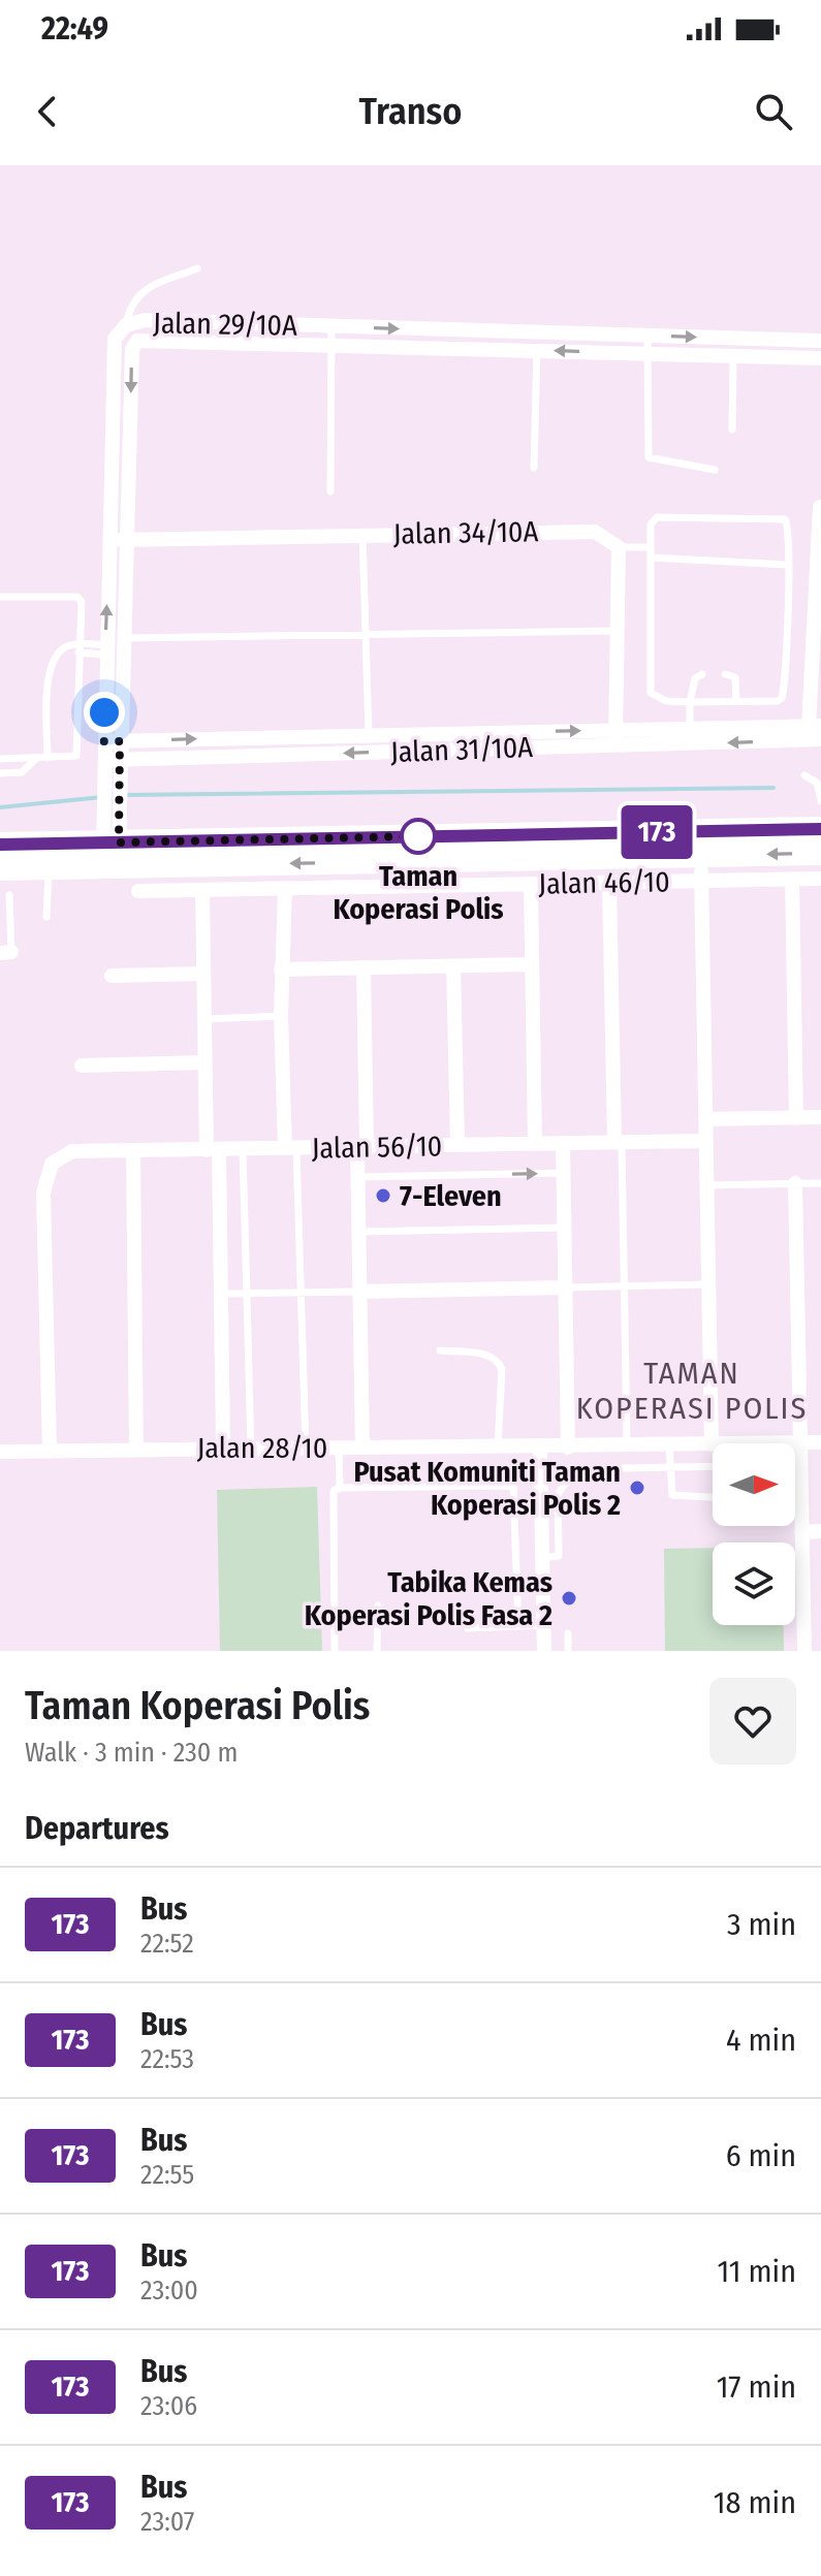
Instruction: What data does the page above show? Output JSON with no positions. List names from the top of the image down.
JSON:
{
  "streets": {
    "main road": ["Jalan 46/10"],
    "street": [
      "Jalan 29/10A",
      "Jalan 34/10A",
      "Jalan 31/10A",
      "Jalan 56/10",
      "Jalan 28/10"
    ]
  },
  "crossings": [
    ["Jalan 29/10A", "Jalan 34/10A"],
    ["Jalan 29/10A", "Jalan 31/10A"],
    ["Jalan 29/10A", "Jalan 46/10"],
    ["Jalan 56/10", "Jalan 28/10"]
  ],
  "districts": ["TAMAN KOPERASI POLIS"],
  "places": [
    "Taman Koperasi Polis",
    "7-Eleven",
    "Pusat Komuniti Taman Koperasi Polis 2",
    "Tabika Kemas Koperasi Polis Fasa 2"
  ],
  "lines": ["bus line 173"],
  "north": "right",
  "page": {
    "status": "22:49",
    "header": "Transo",
    "on_map": "173",
    "heading": [
      ["Taman Koperasi Polis", "Walk · 3 min · 230 m"],
      "Departures"
    ],
    "list": [
      {
        "mark": "173",
        "name": "Bus",
        "note": "22:52",
        "value": "3 min"
      },
      {
        "mark": "173",
        "name": "Bus",
        "note": "22:53",
        "value": "4 min"
      },
      {
        "mark": "173",
        "name": "Bus",
        "note": "22:55",
        "value": "6 min"
      },
      {
        "mark": "173",
        "name": "Bus",
        "note": "23:00",
        "value": "11 min"
      },
      {
        "mark": "173",
        "name": "Bus",
        "note": "23:06",
        "value": "17 min"
      },
      {
        "mark": "173",
        "name": "Bus",
        "note": "23:07",
        "value": "18 min"
      }
    ]
  }
}
